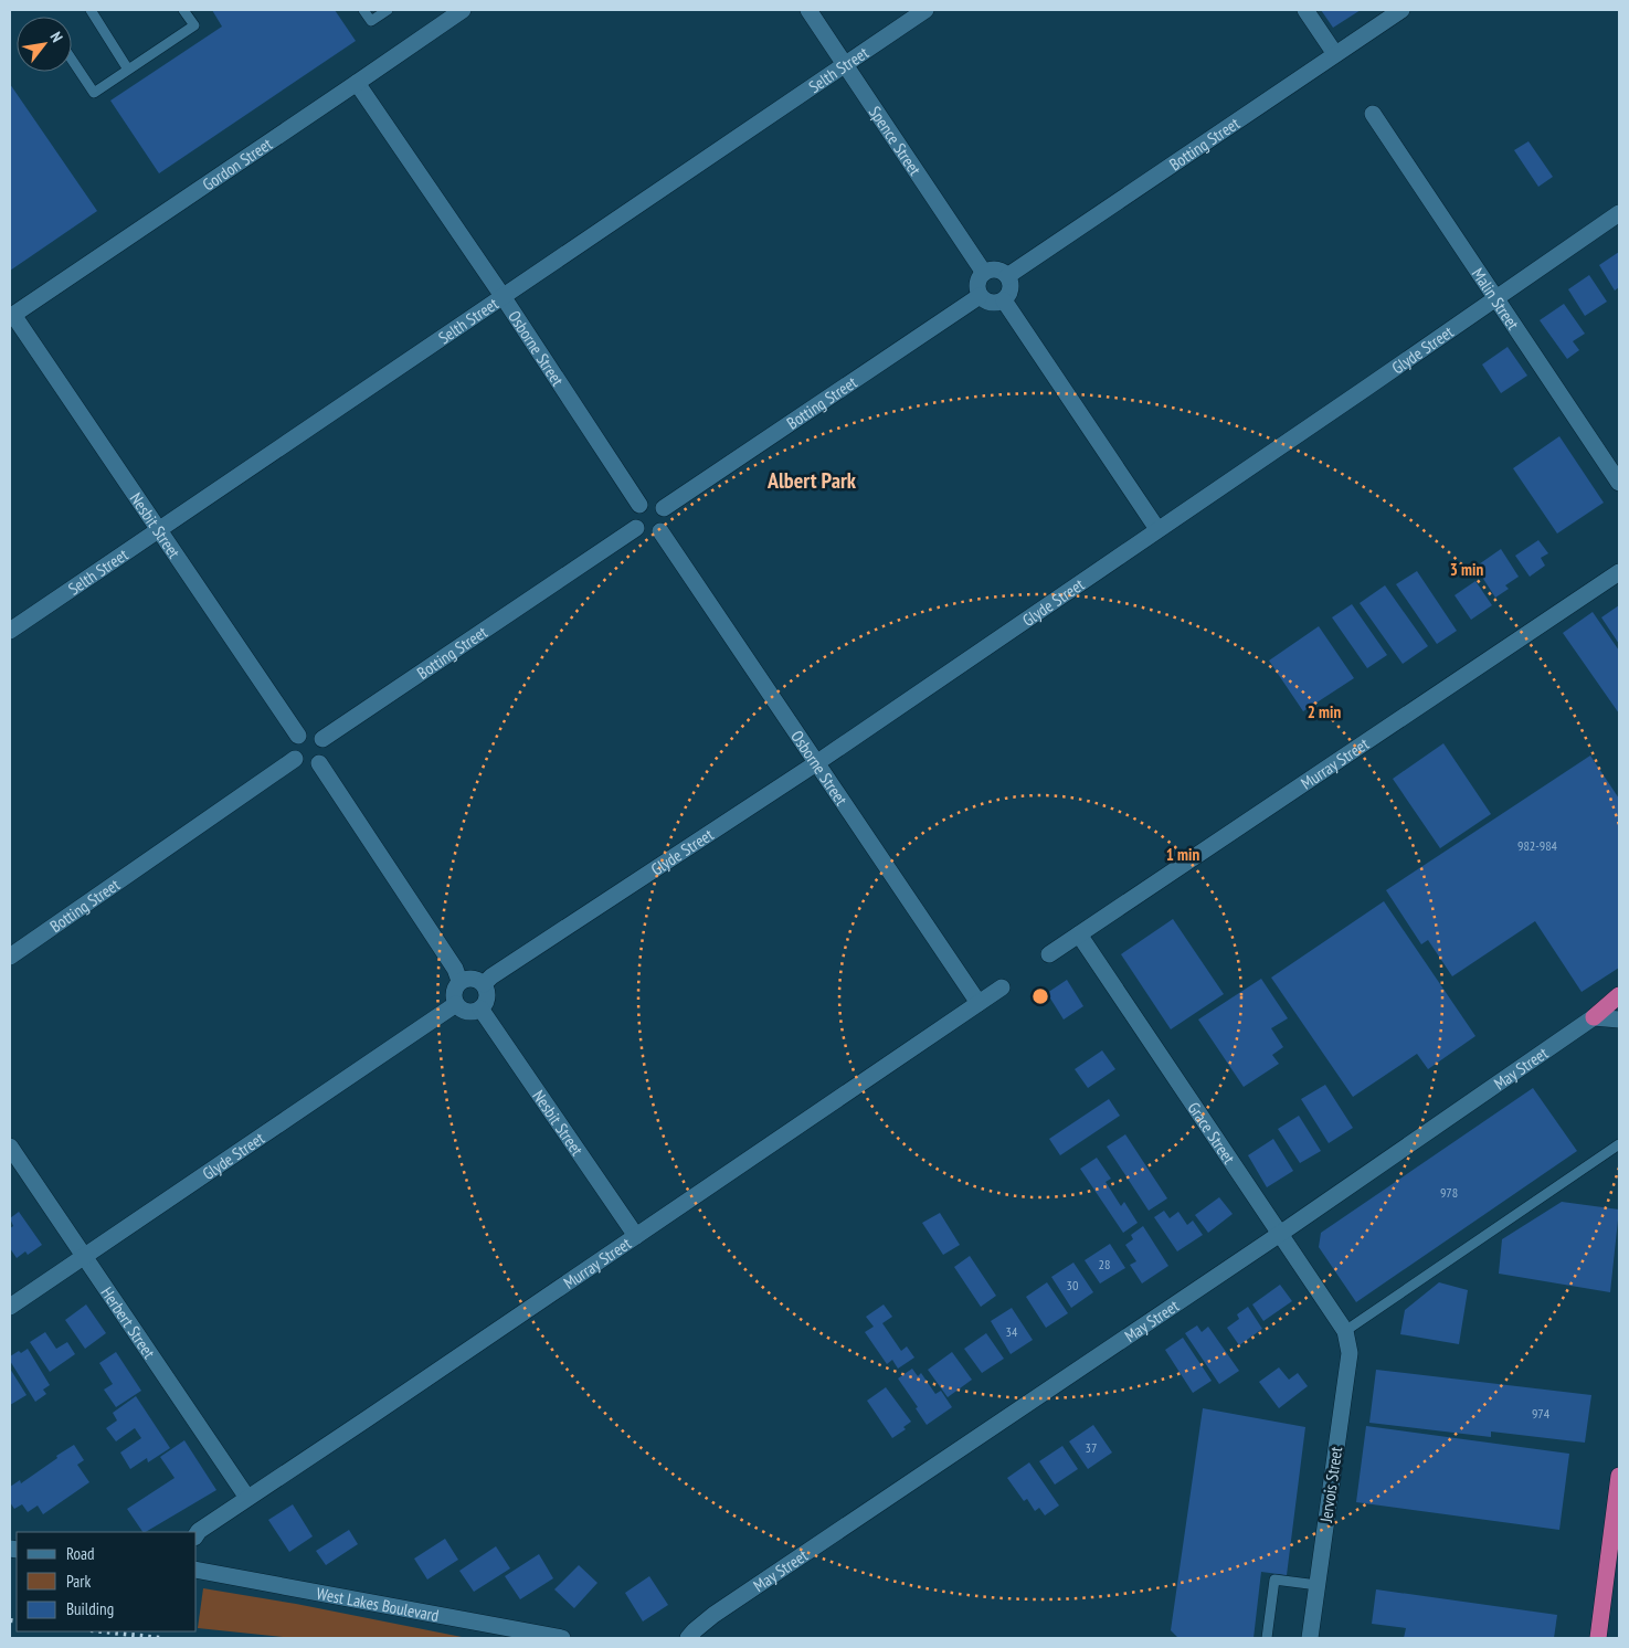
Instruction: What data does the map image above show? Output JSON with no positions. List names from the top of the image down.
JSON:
{
  "streets": {
    "street": [
      "Selth Street",
      "Spence Street",
      "Botting Street",
      "Gordon Street",
      "Malin Street",
      "Osborne Street",
      "Glyde Street",
      "Nesbit Street",
      "Murray Street",
      "May Street",
      "Grace Street",
      "Herbert Street",
      "Jervois Street",
      "West Lakes Boulevard"
    ]
  },
  "crossings": [
    ["Selth Street", "Spence Street"],
    ["Selth Street", "Osborne Street"],
    ["Selth Street", "Nesbit Street"],
    ["Spence Street", "Botting Street"],
    ["Botting Street", "Osborne Street"],
    ["Botting Street", "Nesbit Street"],
    ["Gordon Street", "Osborne Street"],
    ["Gordon Street", "Nesbit Street"],
    ["Malin Street", "Glyde Street"],
    ["Osborne Street", "Glyde Street"],
    ["Osborne Street", "Murray Street"],
    ["Glyde Street", "Nesbit Street"],
    ["Glyde Street", "Herbert Street"],
    ["Nesbit Street", "Murray Street"],
    ["Murray Street", "Grace Street"],
    ["Murray Street", "Herbert Street"],
    ["May Street", "Grace Street"],
    ["Grace Street", "Jervois Street"]
  ],
  "districts": ["Albert Park"],
  "house_numbers": [
    "982-984",
    "978",
    "28",
    "30",
    "34",
    "974",
    "37"
  ],
  "legend": ["Road", "Park", "Building"],
  "north": "top right",
  "rings": ["3 min", "2 min", "1 min"]
}
